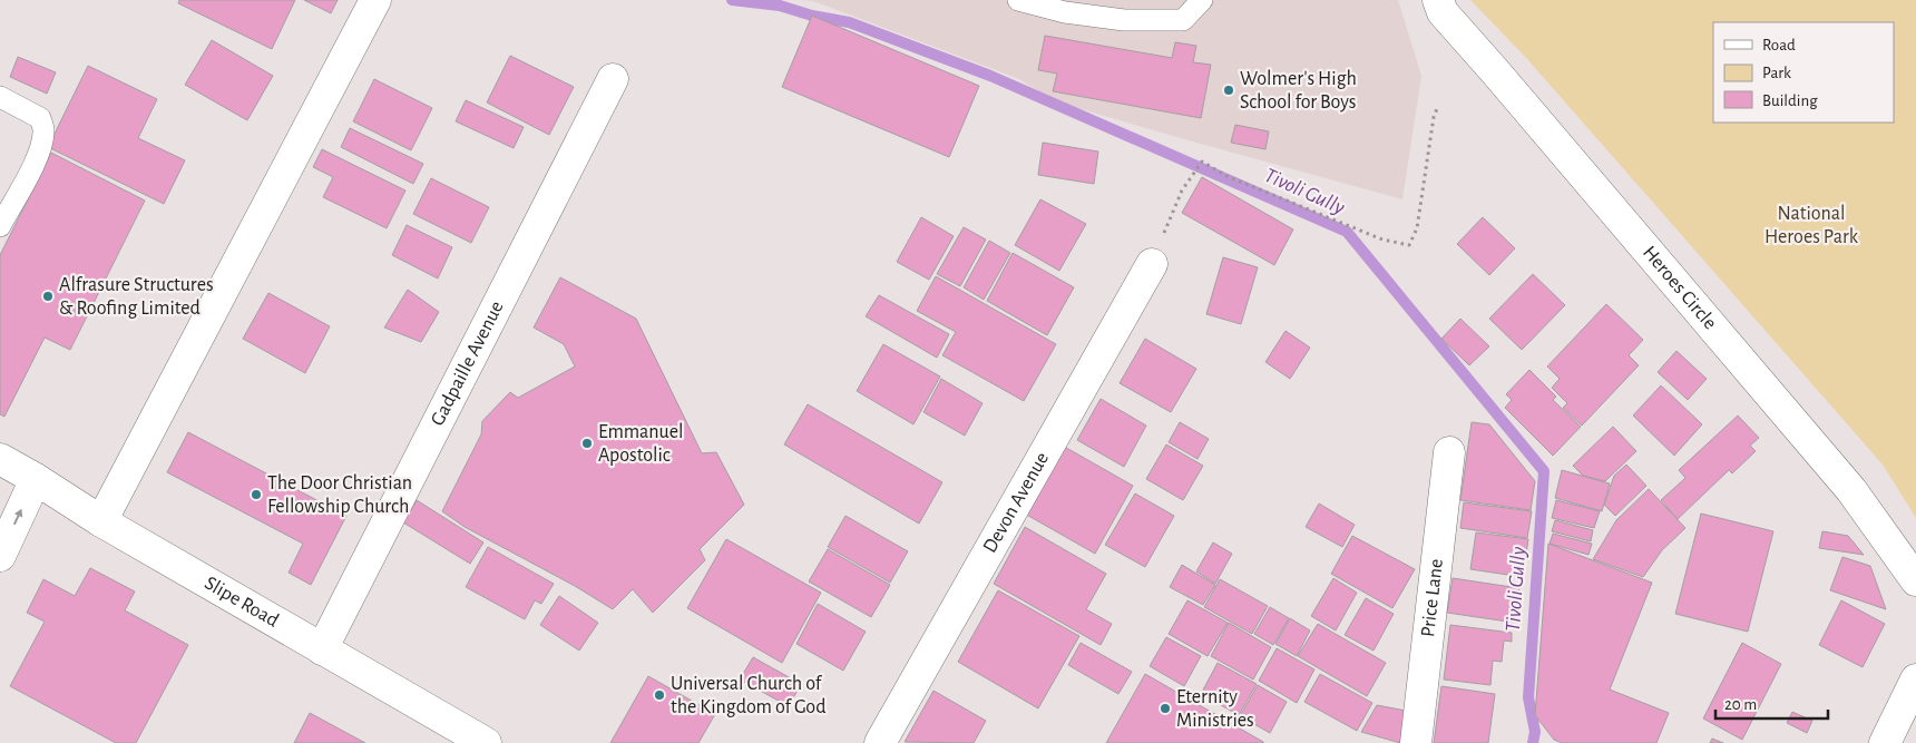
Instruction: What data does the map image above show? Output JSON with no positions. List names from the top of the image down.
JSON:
{
  "streets": {
    "street": [
      "Heroes Circle",
      "Gadpaille Avenue",
      "Devon Avenue",
      "Price Lane",
      "Slipe Road"
    ]
  },
  "crossings": [
    ["Gadpaille Avenue", "Slipe Road"]
  ],
  "water": ["Tivoli Gully"],
  "parks": ["National Heroes Park"],
  "places": [
    "Wolmer's High School for Boys",
    "Alfrasure Structures & Roofing Limited",
    "Emmanuel Apostolic",
    "The Door Christian Fellowship Church",
    "Universal Church of the Kingdom of God",
    "Eternity Ministries"
  ],
  "legend": ["Road", "Park", "Building"],
  "scale_bar": "20 m"
}
